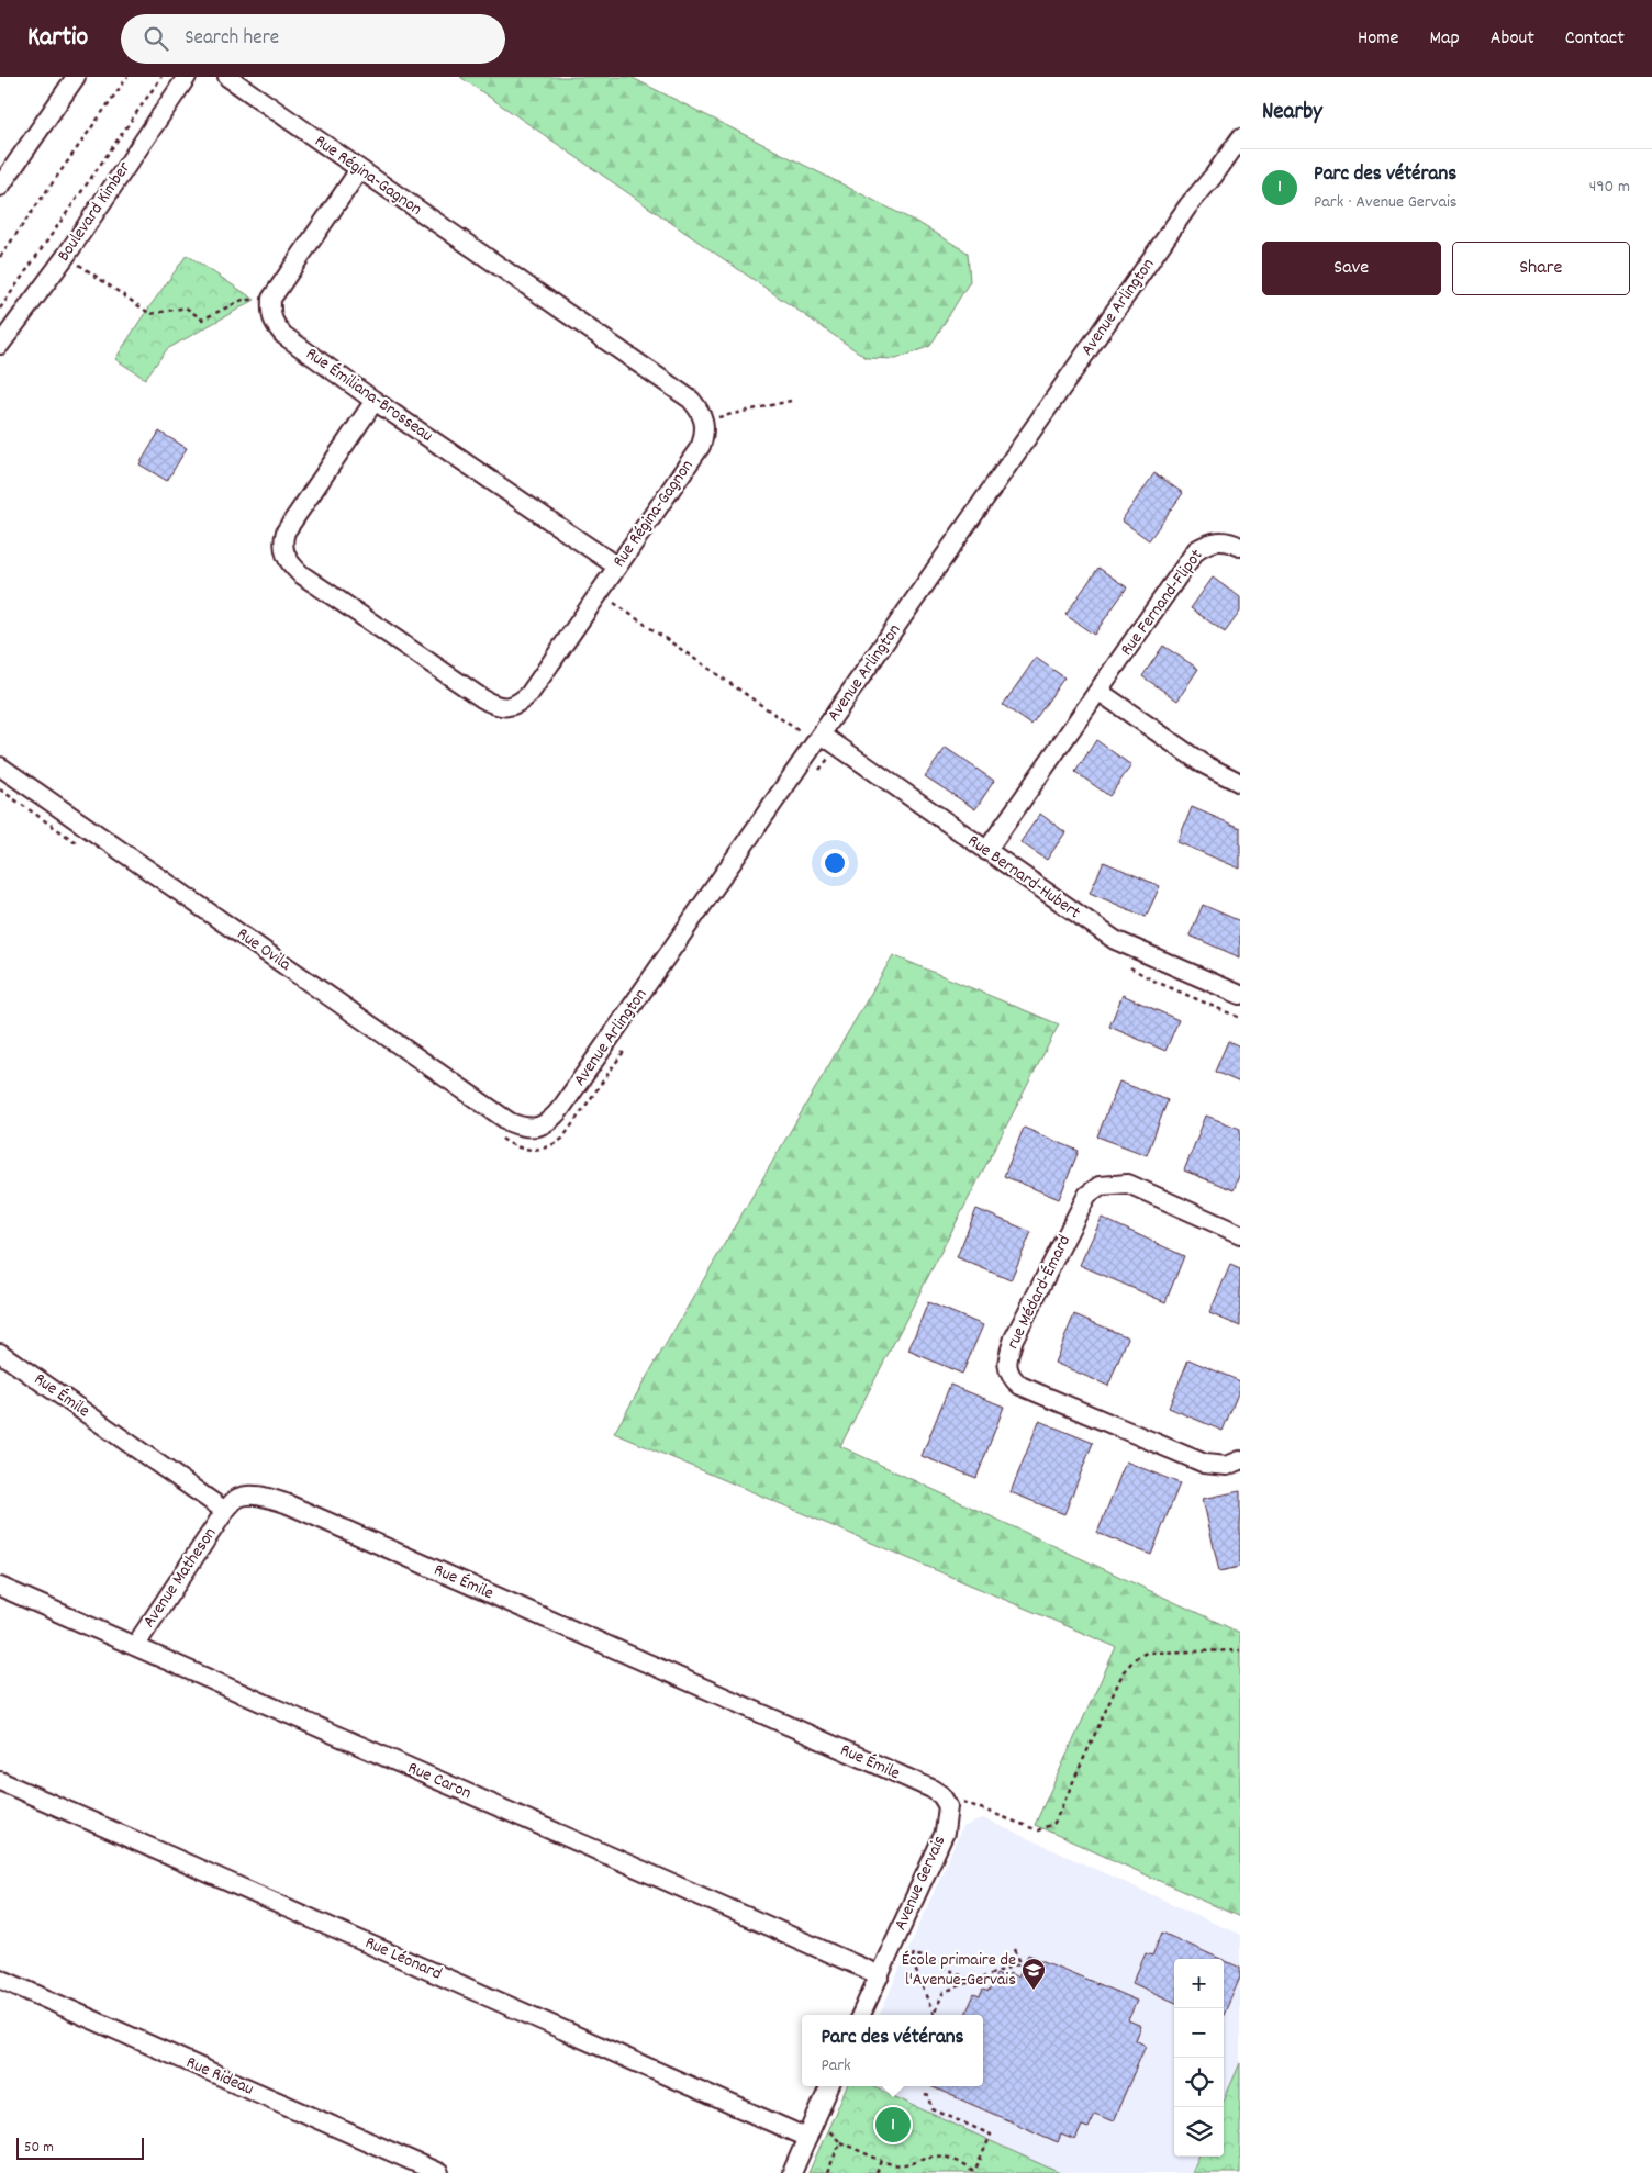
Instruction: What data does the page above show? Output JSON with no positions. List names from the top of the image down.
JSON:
{
  "streets": {
    "street": [
      "Rue Régina-Gagnon",
      "Boulevard Kimber",
      "Avenue Arlington",
      "Rue Émiliana-Brosseau",
      "Rue Fernand-Flipot",
      "Rue Bernard-Hubert",
      "Rue Ovila",
      "rue Médard-Émard",
      "Rue Émile",
      "Avenue Matheson",
      "Rue Caron",
      "Avenue Gervais",
      "Rue Léonard",
      "Rue Rideau"
    ]
  },
  "crossings": [
    ["Rue Régina-Gagnon", "Rue Émiliana-Brosseau"],
    ["Avenue Arlington", "Rue Bernard-Hubert"],
    ["Avenue Arlington", "Rue Ovila"],
    ["Rue Fernand-Flipot", "Rue Bernard-Hubert"],
    ["Rue Émile", "Avenue Matheson"],
    ["Rue Émile", "Avenue Gervais"],
    ["Avenue Matheson", "Rue Caron"],
    ["Rue Caron", "Avenue Gervais"]
  ],
  "places": {
    "school or university": ["École primaire de l'Avenue-Gervais"]
  },
  "scale_bar": "50 m",
  "page": {
    "header": "Kartio",
    "search": "Search here",
    "nav": [
      "Home",
      "Map",
      "About",
      "Contact"
    ],
    "heading": "Nearby",
    "list": [
      {
        "mark": "1",
        "name": "Parc des vétérans",
        "note": "Park · Avenue Gervais",
        "value": "490 m"
      }
    ],
    "buttons": ["Save", "Share"],
    "map_buttons": ["+", "−"],
    "popup": ["Parc des vétérans", "Park"],
    "pins": "1",
    "scale": "50 m"
  }
}
